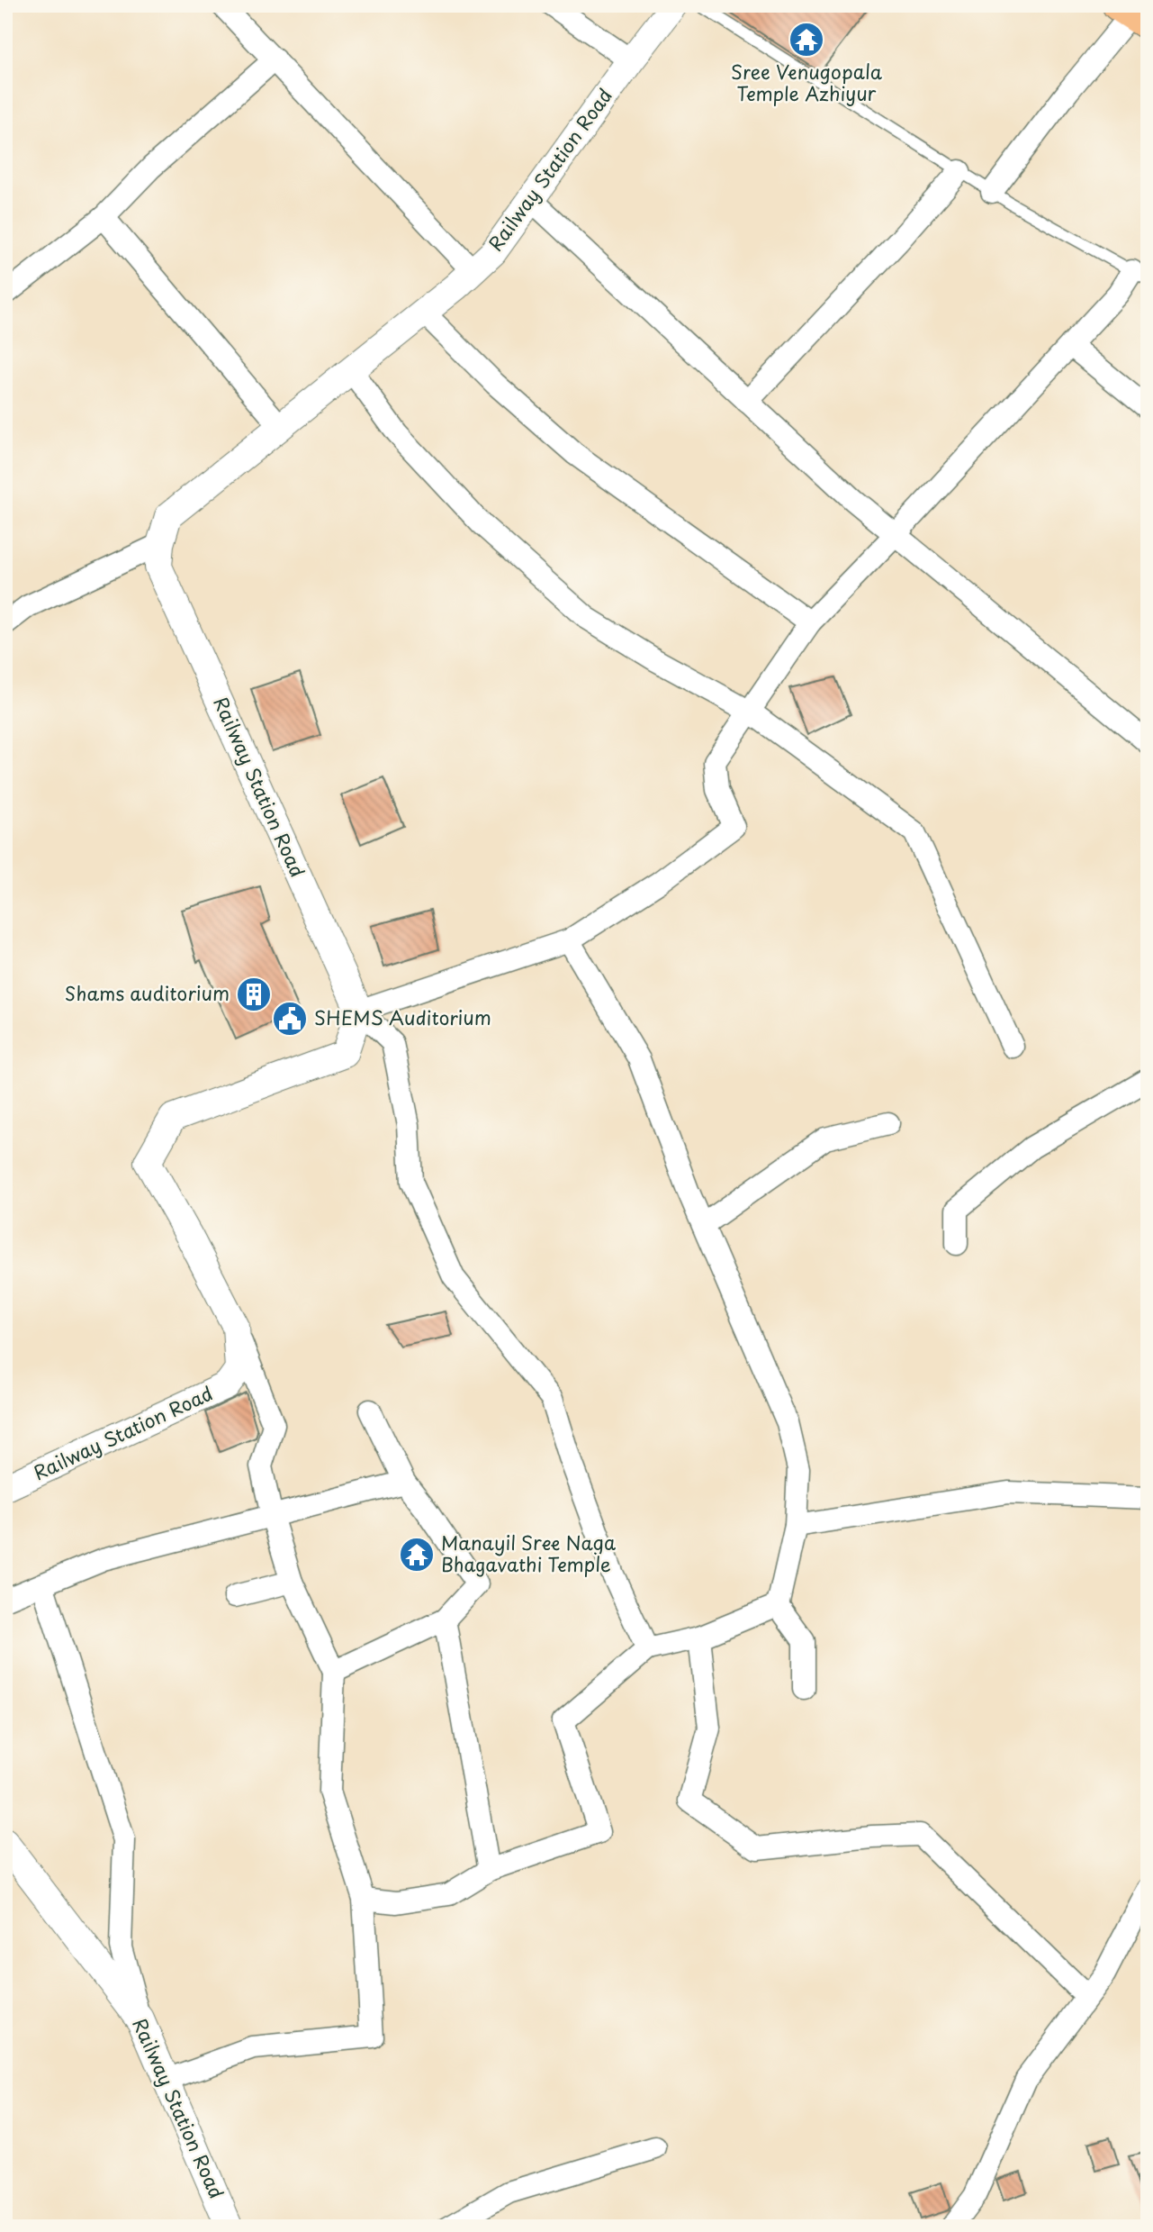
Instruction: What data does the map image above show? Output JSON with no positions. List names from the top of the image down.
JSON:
{
  "streets": {
    "street": ["Railway Station Road"]
  },
  "places": {
    "temple": ["Sree Venugopala Temple Azhiyur", "Manayil Sree Naga Bhagavathi Temple"],
    "building": ["Shams auditorium"],
    "public building": ["SHEMS Auditorium"]
  }
}
